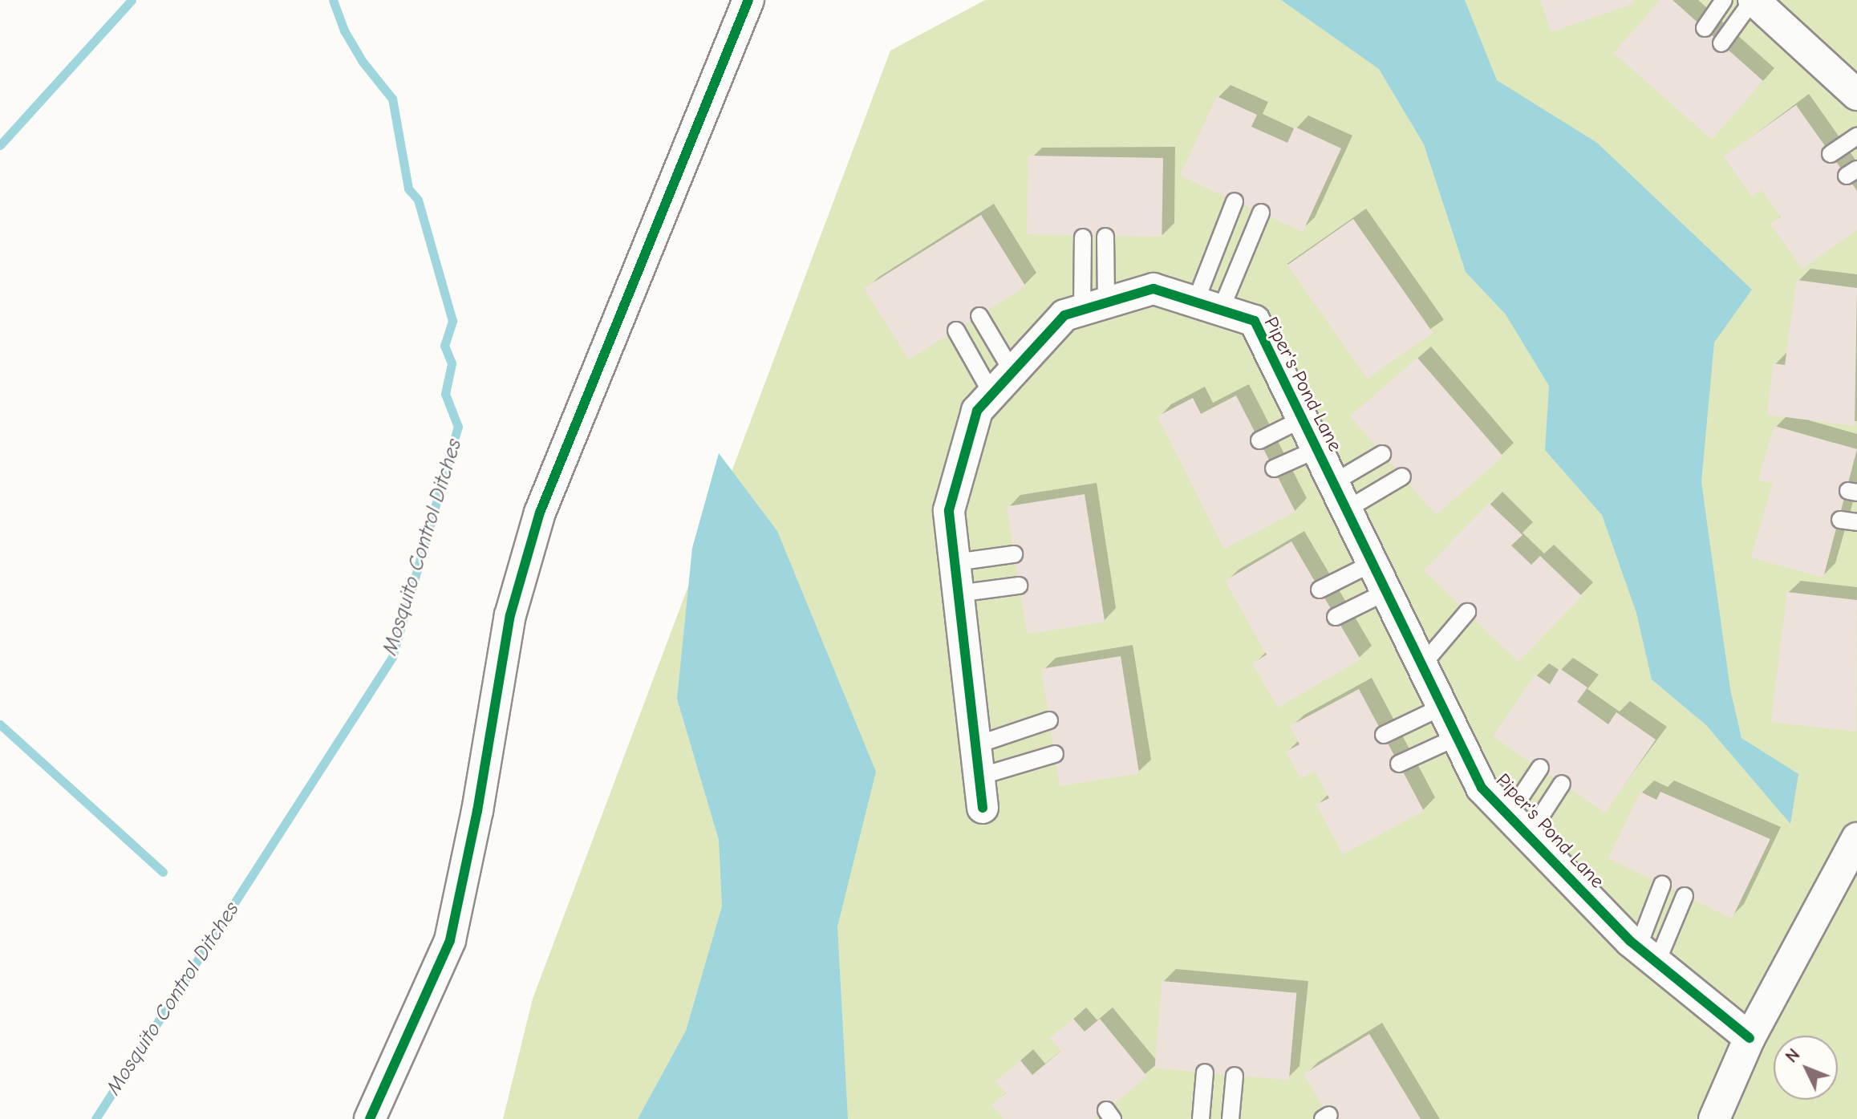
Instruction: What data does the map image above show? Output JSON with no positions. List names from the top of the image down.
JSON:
{
  "streets": {
    "street": ["Piper's Pond Lane"]
  },
  "water": ["Mosquito Control Ditches"],
  "north": "top left"
}
